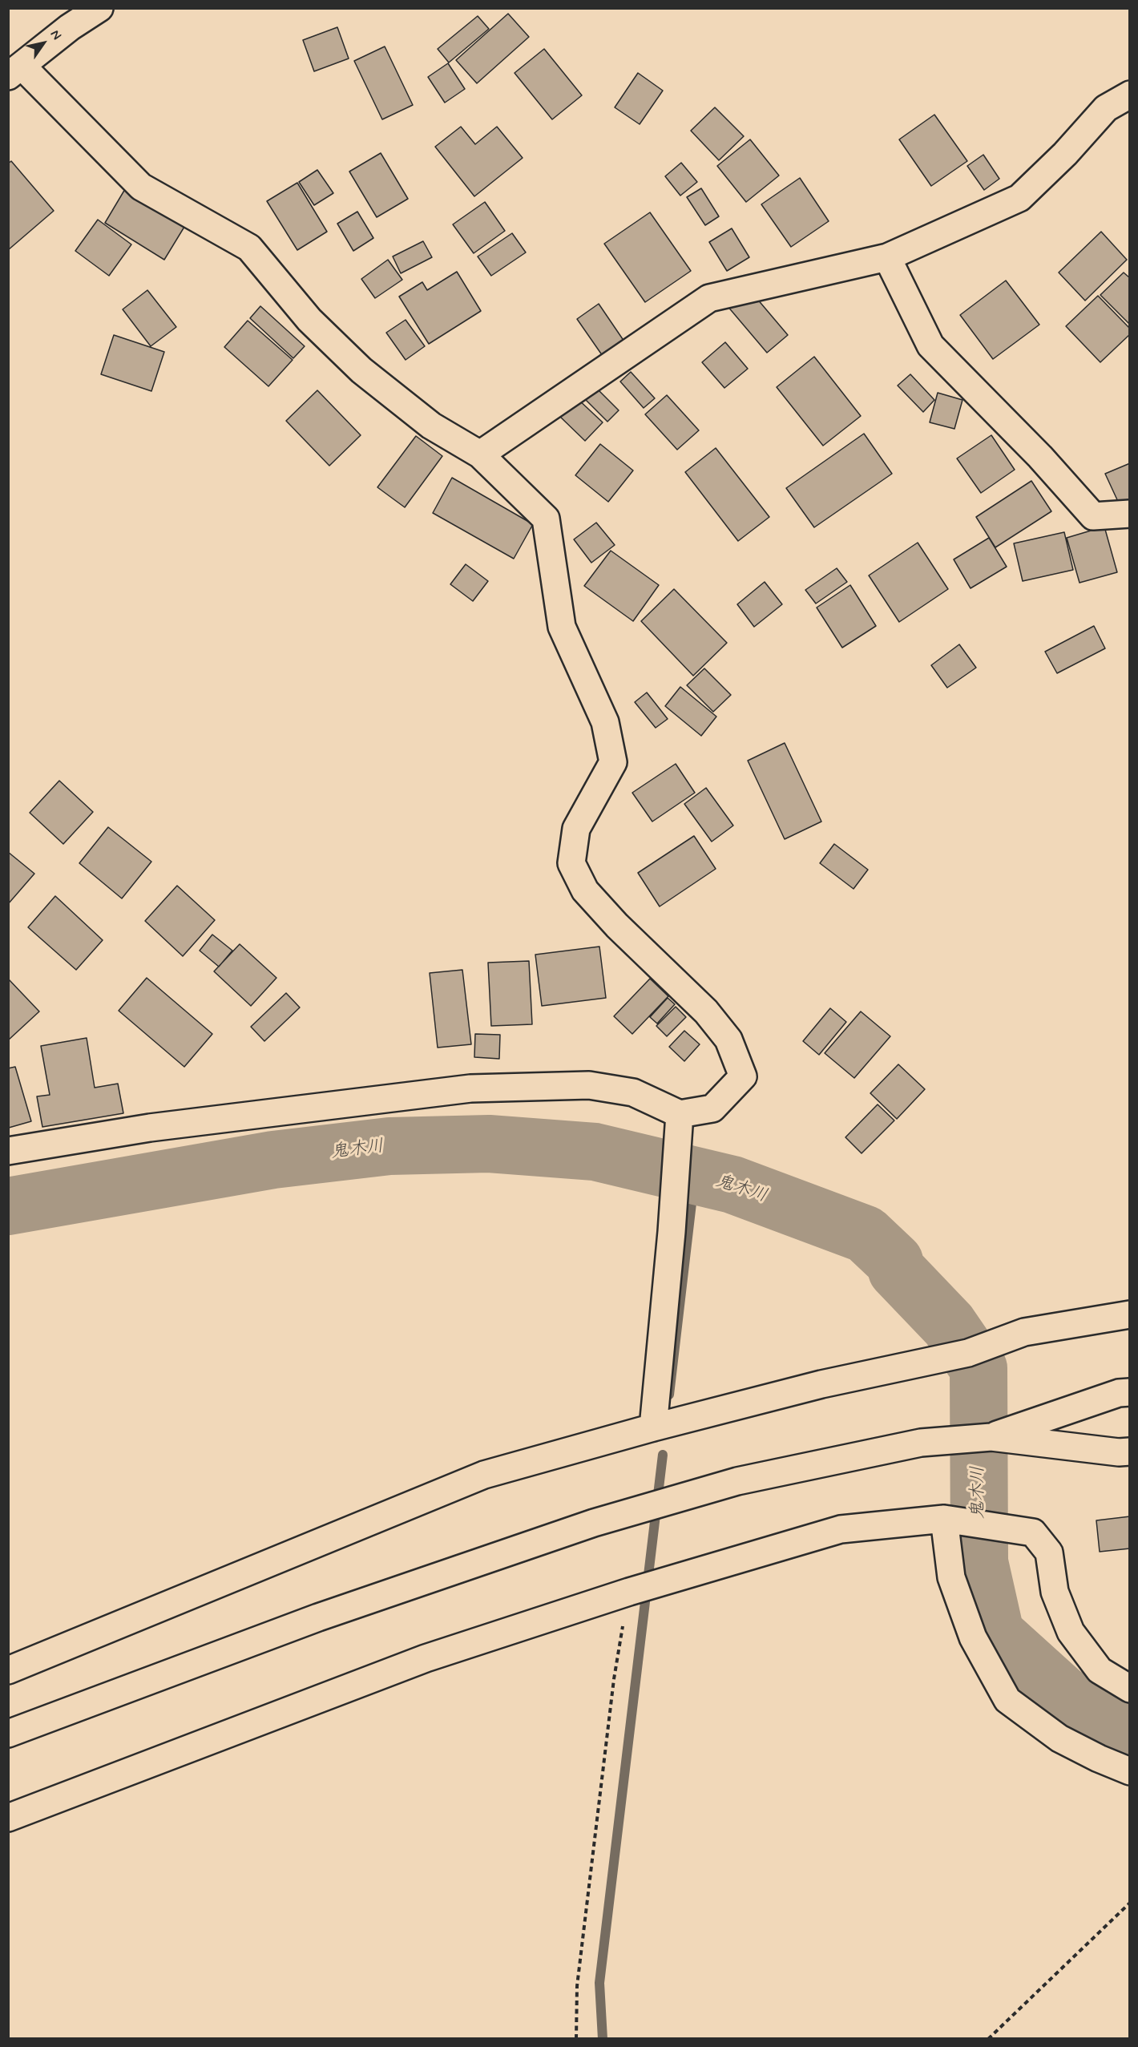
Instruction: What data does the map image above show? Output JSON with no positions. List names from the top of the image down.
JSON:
{
  "water": ["鬼木川"],
  "north": "top right"
}
